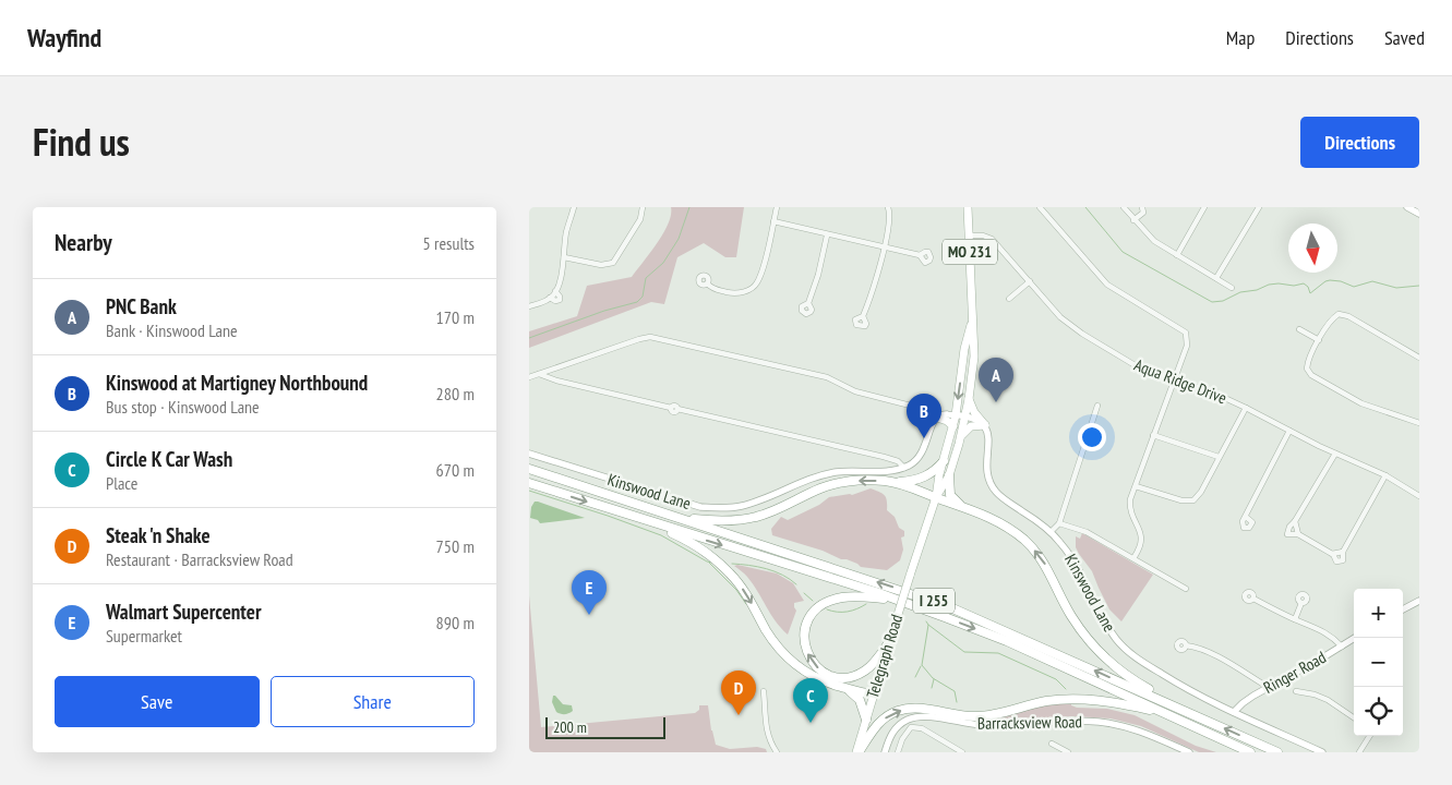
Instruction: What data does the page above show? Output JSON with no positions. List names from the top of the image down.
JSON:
{
  "streets": {
    "highway": ["I 255"],
    "main road": ["MO 231", "Telegraph Road"],
    "street": [
      "Aqua Ridge Drive",
      "Kinswood Lane",
      "Ringer Road",
      "Barracksview Road"
    ]
  },
  "crossings": [
    ["Aqua Ridge Drive", "Telegraph Road"],
    ["Kinswood Lane", "Ringer Road"]
  ],
  "scale_bar": "200 m",
  "north": "bottom",
  "page": {
    "header": "Wayfind",
    "nav": ["Map", "Directions", "Saved"],
    "title": "Find us",
    "buttons": [
      "Directions",
      ["Save", "Share"]
    ],
    "heading": ["Nearby", "5 results"],
    "list": [
      {
        "mark": "A",
        "name": "PNC Bank",
        "note": "Bank · Kinswood Lane",
        "value": "170 m"
      },
      {
        "mark": "B",
        "name": "Kinswood at Martigney Northbound",
        "note": "Bus stop · Kinswood Lane",
        "value": "280 m"
      },
      {
        "mark": "C",
        "name": "Circle K Car Wash",
        "note": "Place",
        "value": "670 m"
      },
      {
        "mark": "D",
        "name": "Steak 'n Shake",
        "note": "Restaurant · Barracksview Road",
        "value": "750 m"
      },
      {
        "mark": "E",
        "name": "Walmart Supercenter",
        "note": "Supermarket",
        "value": "890 m"
      }
    ],
    "pins": [
      "A",
      "B",
      "E",
      "D",
      "C"
    ],
    "map_buttons": ["+", "−"],
    "scale": "200 m"
  }
}
